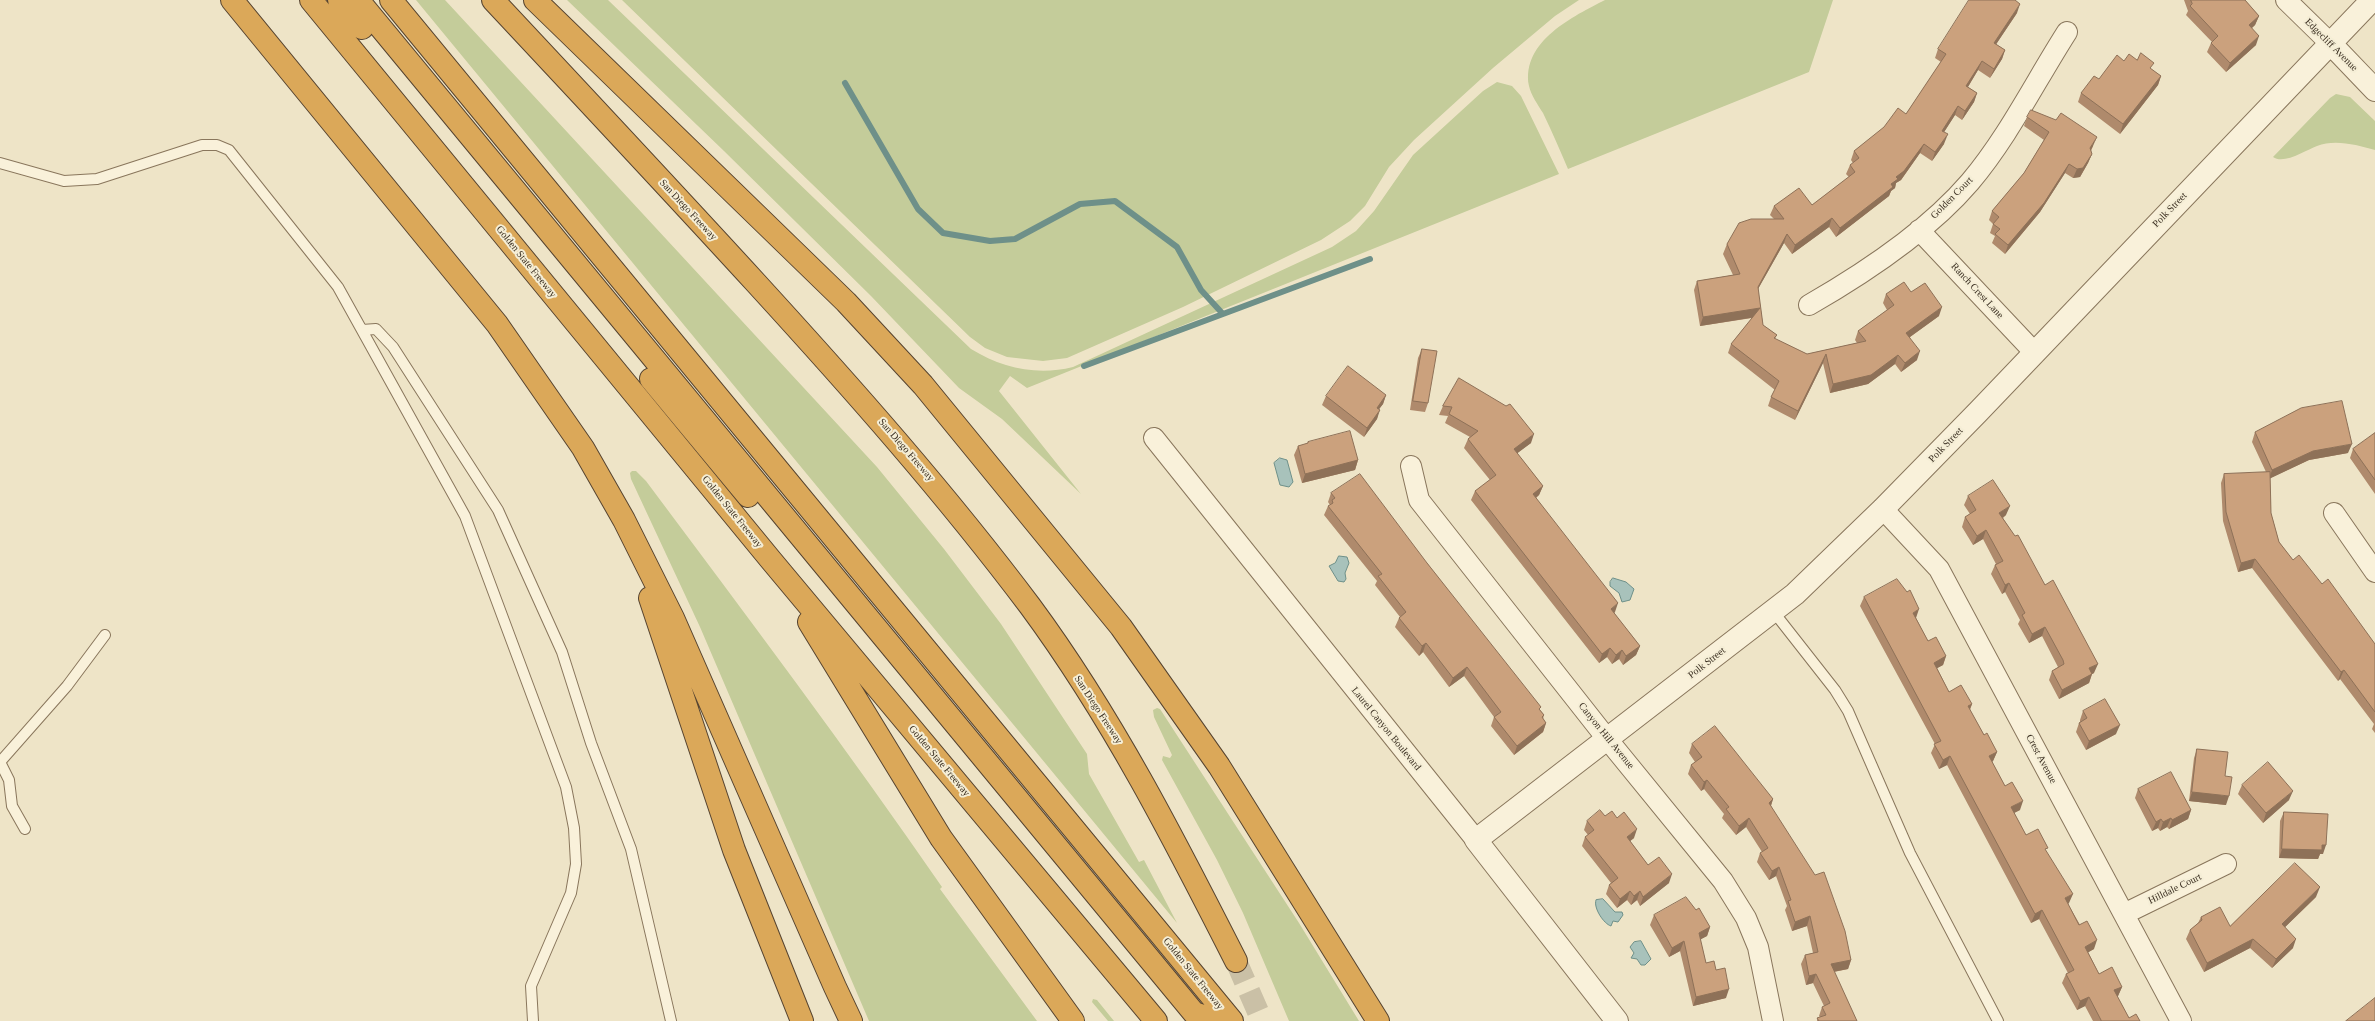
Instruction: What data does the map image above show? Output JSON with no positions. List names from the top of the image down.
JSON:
{
  "streets": {
    "highway": ["San Diego Freeway", "Golden State Freeway"],
    "street": [
      "Edgecliff Avenue",
      "Golden Court",
      "Polk Street",
      "Ranch Crest Lane",
      "Laurel Canyon Boulevard",
      "Canyon Hill Avenue",
      "Crest Avenue",
      "Hilldale Court"
    ]
  },
  "crossings": [
    ["Edgecliff Avenue", "Polk Street"],
    ["Golden Court", "Ranch Crest Lane"],
    ["Polk Street", "Ranch Crest Lane"],
    ["Polk Street", "Laurel Canyon Boulevard"],
    ["Polk Street", "Canyon Hill Avenue"],
    ["Polk Street", "Crest Avenue"],
    ["Crest Avenue", "Hilldale Court"]
  ]
}
